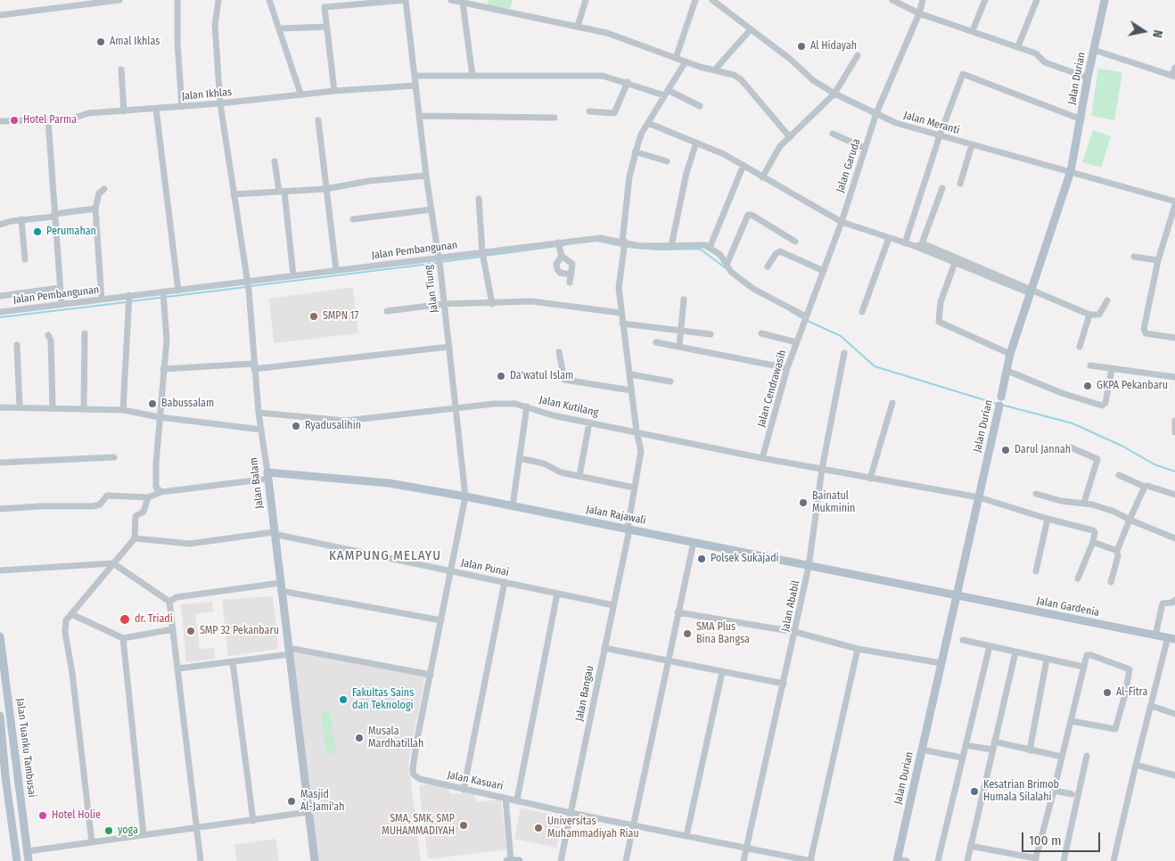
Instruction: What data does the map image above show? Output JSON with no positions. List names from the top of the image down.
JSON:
{
  "streets": {
    "main road": [
      "Jalan Durian",
      "Jalan Balam",
      "Jalan Rajawali",
      "Jalan Gardenia",
      "Jalan Tuanku Tambusai"
    ],
    "street": [
      "Jalan Ikhlas",
      "Jalan Meranti",
      "Jalan Garuda",
      "Jalan Pembangunan",
      "Jalan Tiung",
      "Jalan Cendrawasih",
      "Jalan Kutilang",
      "Jalan Punai",
      "Jalan Ababil",
      "Jalan Bangau",
      "Jalan Kasuari"
    ]
  },
  "crossings": [
    ["Jalan Durian", "Jalan Meranti"],
    ["Jalan Durian", "Jalan Kutilang"],
    ["Jalan Durian", "Jalan Rajawali"],
    ["Jalan Durian", "Jalan Gardenia"],
    ["Jalan Ikhlas", "Jalan Tiung"],
    ["Jalan Ikhlas", "Jalan Balam"],
    ["Jalan Meranti", "Jalan Garuda"],
    ["Jalan Garuda", "Jalan Cendrawasih"],
    ["Jalan Pembangunan", "Jalan Tiung"],
    ["Jalan Pembangunan", "Jalan Balam"],
    ["Jalan Pembangunan", "Jalan Bangau"],
    ["Jalan Tiung", "Jalan Kutilang"],
    ["Jalan Tiung", "Jalan Rajawali"],
    ["Jalan Tiung", "Jalan Kasuari"],
    ["Jalan Cendrawasih", "Jalan Kutilang"],
    ["Jalan Kutilang", "Jalan Balam"],
    ["Jalan Kutilang", "Jalan Ababil"],
    ["Jalan Kutilang", "Jalan Bangau"],
    ["Jalan Balam", "Jalan Rajawali"],
    ["Jalan Balam", "Jalan Punai"],
    ["Jalan Rajawali", "Jalan Ababil"],
    ["Jalan Rajawali", "Jalan Gardenia"],
    ["Jalan Rajawali", "Jalan Bangau"],
    ["Jalan Rajawali", "Jalan Kasuari"],
    ["Jalan Punai", "Jalan Bangau"],
    ["Jalan Punai", "Jalan Kasuari"],
    ["Jalan Ababil", "Jalan Kasuari"],
    ["Jalan Bangau", "Jalan Kasuari"]
  ],
  "districts": ["KAMPUNG MELAYU"],
  "places": [
    "Amal Ikhlas",
    "Al Hidayah",
    "Hotel Parma",
    "Perumahan",
    "SMPN 17",
    "Da'watul Islam",
    "GKPA Pekanbaru",
    "Babussalam",
    "Ryadusalihin",
    "Darul Jannah",
    "Bainatul Mukminin",
    "Polsek Sukajadi",
    "dr. Triadi",
    "SMP 32 Pekanbaru",
    "SMA Plus Bina Bangsa",
    "Al-Fitra",
    "Fakultas Sains dan Teknologi",
    "Musala Mardhatillah",
    "Kesatrian Brimob Humala Silalahi",
    "Masjid Al-Jami'ah",
    "Hotel Holie",
    "SMA, SMK, SMP MUHAMMADIYAH",
    "Universitas Muhammadiyah Riau",
    "yoga"
  ],
  "scale_bar": "100 m",
  "north": "right"
}
